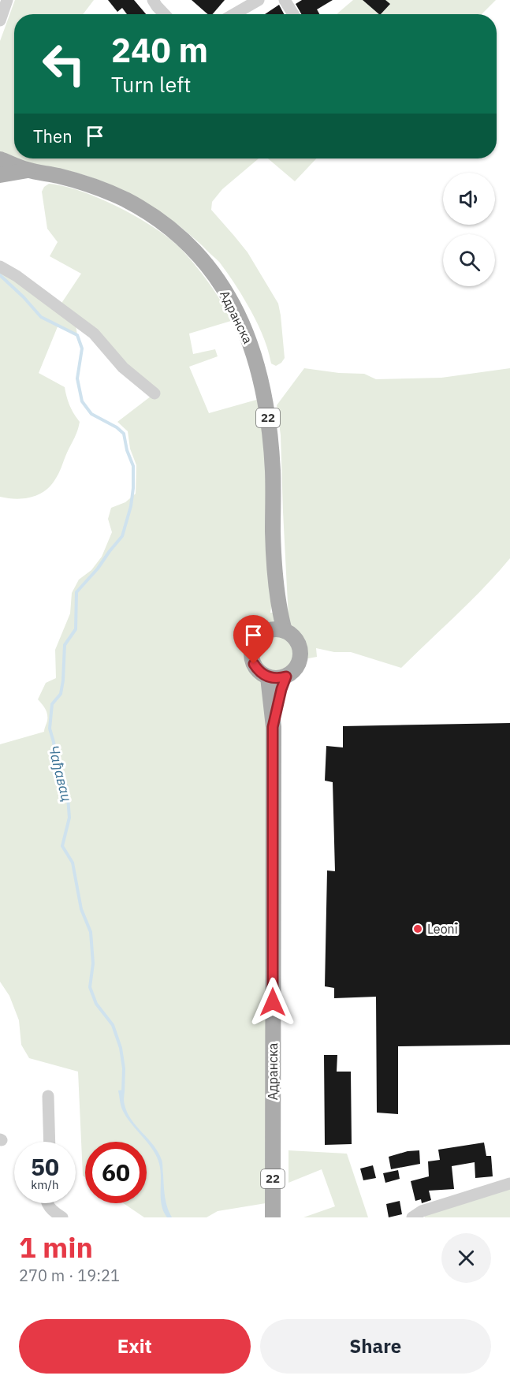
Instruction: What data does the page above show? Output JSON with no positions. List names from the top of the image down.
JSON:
{
  "streets": {
    "main road": ["Адранска", "22"]
  },
  "crossings": [
    ["Адранска", "22"]
  ],
  "water": ["Чађавац"],
  "places": ["Leoni"],
  "page": {
    "turn": ["240 m", "Turn left"],
    "then": "Then",
    "speed": "50 km/h",
    "limit": "60",
    "heading": ["1 min", "270 m · 19:21"],
    "buttons": ["Exit", "Share"]
  }
}
